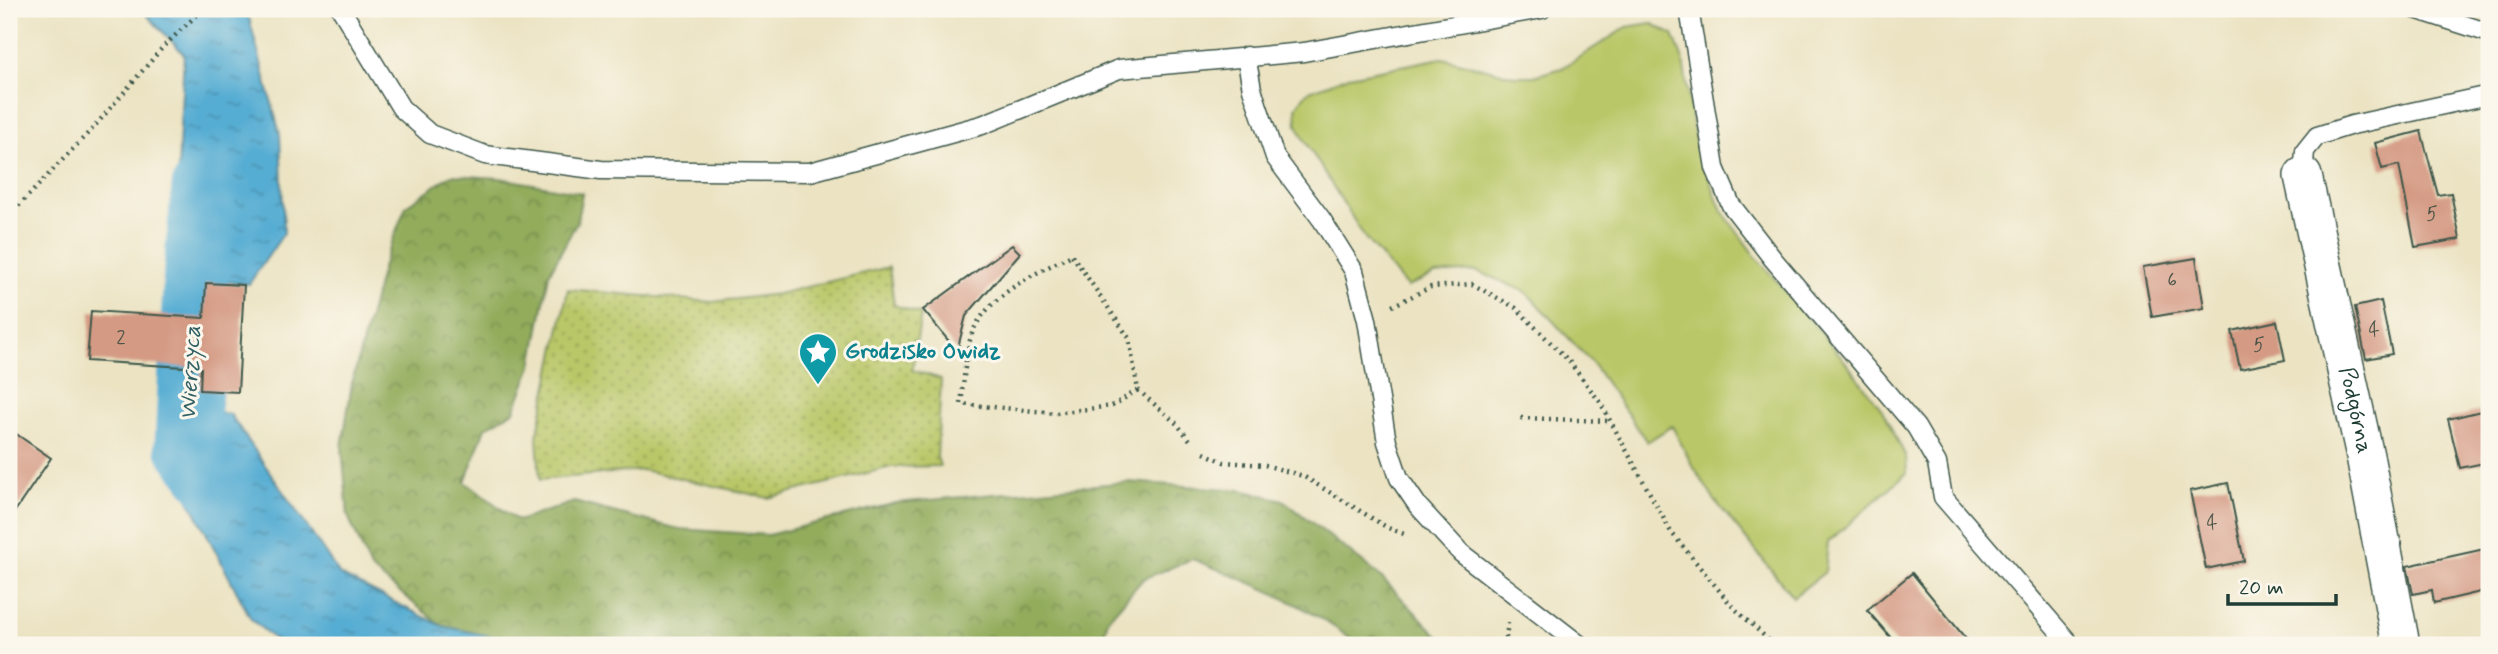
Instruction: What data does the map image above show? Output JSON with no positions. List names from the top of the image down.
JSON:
{
  "streets": {
    "street": ["Podgórna"]
  },
  "water": ["Wierzyca"],
  "places": {
    "place": ["Grodzisko Owidz"]
  },
  "house_numbers": [
    "5",
    "6",
    "4",
    "2",
    "5",
    "4"
  ],
  "scale_bar": "20 m"
}
